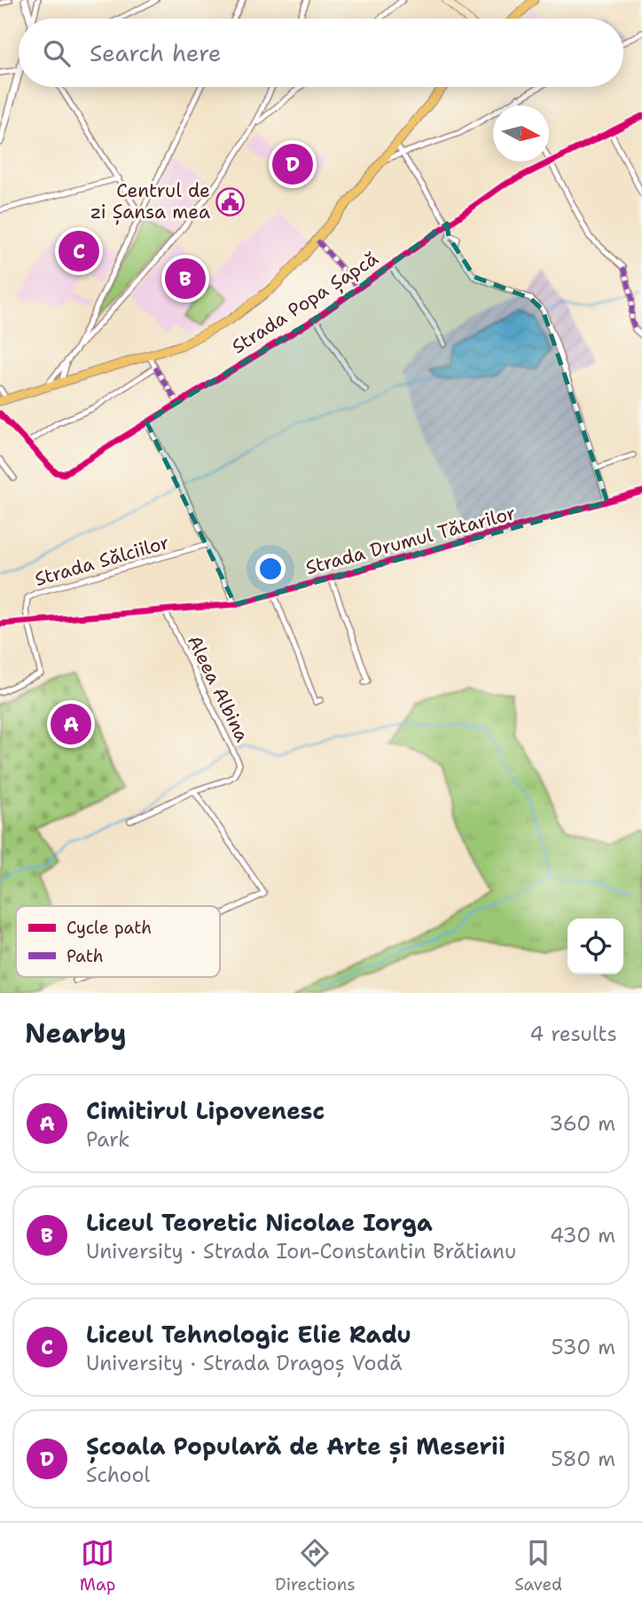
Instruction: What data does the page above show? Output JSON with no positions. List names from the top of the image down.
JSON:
{
  "streets": {
    "street": [
      "Strada Popa Șapcă",
      "Strada Drumul Tătarilor",
      "Strada Sălciilor",
      "Aleea Albina"
    ]
  },
  "crossings": [
    ["Strada Drumul Tătarilor", "Strada Sălciilor"],
    ["Strada Drumul Tătarilor", "Aleea Albina"]
  ],
  "places": {
    "public building": ["Centrul de zi Șansa mea"]
  },
  "legend": ["Cycle path", "Path"],
  "north": "right",
  "page": {
    "search": "Search here",
    "pins": [
      "D",
      "C",
      "B",
      "A"
    ],
    "heading": ["Nearby", "4 results"],
    "list": [
      {
        "mark": "A",
        "name": "Cimitirul Lipovenesc",
        "note": "Park",
        "value": "360 m"
      },
      {
        "mark": "B",
        "name": "Liceul Teoretic Nicolae Iorga",
        "note": "University · Strada Ion-Constantin Brătianu",
        "value": "430 m"
      },
      {
        "mark": "C",
        "name": "Liceul Tehnologic Elie Radu",
        "note": "University · Strada Dragoș Vodă",
        "value": "530 m"
      },
      {
        "mark": "D",
        "name": "Școala Populară de Arte și Meserii",
        "note": "School",
        "value": "580 m"
      }
    ],
    "nav": ["Map", "Directions", "Saved"]
  }
}
